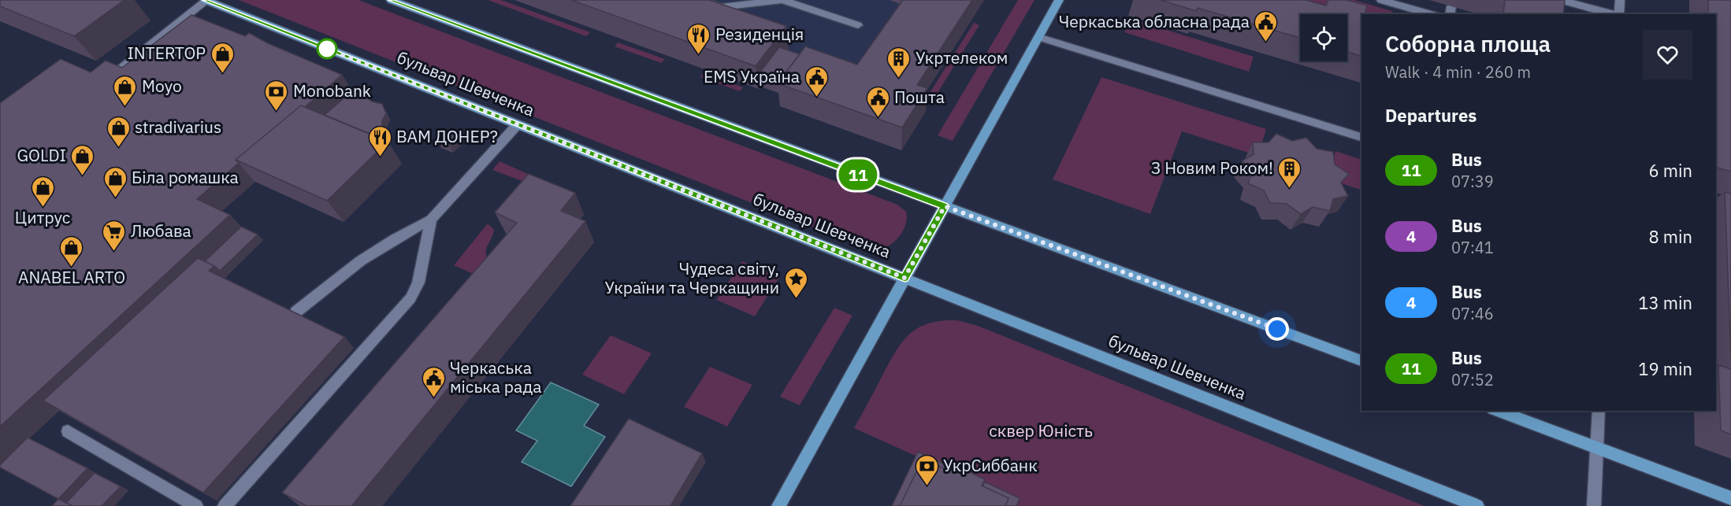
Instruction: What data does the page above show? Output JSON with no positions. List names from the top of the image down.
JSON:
{
  "streets": {
    "main road": ["бульвар Шевченка"]
  },
  "parks": ["сквер Юність"],
  "places": {
    "public building": [
      "Черкаська обласна рада",
      "EMS Україна",
      "Пошта",
      "Черкаська міська рада"
    ],
    "restaurant": ["Резиденція", "ВАМ ДОНЕР?"],
    "shop": [
      "INTERTOP",
      "Moyo",
      "stradivarius",
      "GOLDI",
      "Біла ромашка",
      "Цитрус",
      "ANABEL ARTO"
    ],
    "building": ["Укртелеком", "З Новим Роком!"],
    "bank": ["Monobank", "УкрСиббанк"],
    "supermarket": ["Любава"],
    "place": ["Чудеса світу, України та Черкащини"]
  },
  "lines": ["bus line 11"],
  "page": {
    "on_map": "11",
    "heading": [
      ["Соборна площа", "Walk · 4 min · 260 m"],
      "Departures"
    ],
    "list": [
      {
        "mark": "11",
        "name": "Bus",
        "note": "07:39",
        "value": "6 min"
      },
      {
        "mark": "4",
        "name": "Bus",
        "note": "07:41",
        "value": "8 min"
      },
      {
        "mark": "4",
        "name": "Bus",
        "note": "07:46",
        "value": "13 min"
      },
      {
        "mark": "11",
        "name": "Bus",
        "note": "07:52",
        "value": "19 min"
      }
    ]
  }
}
